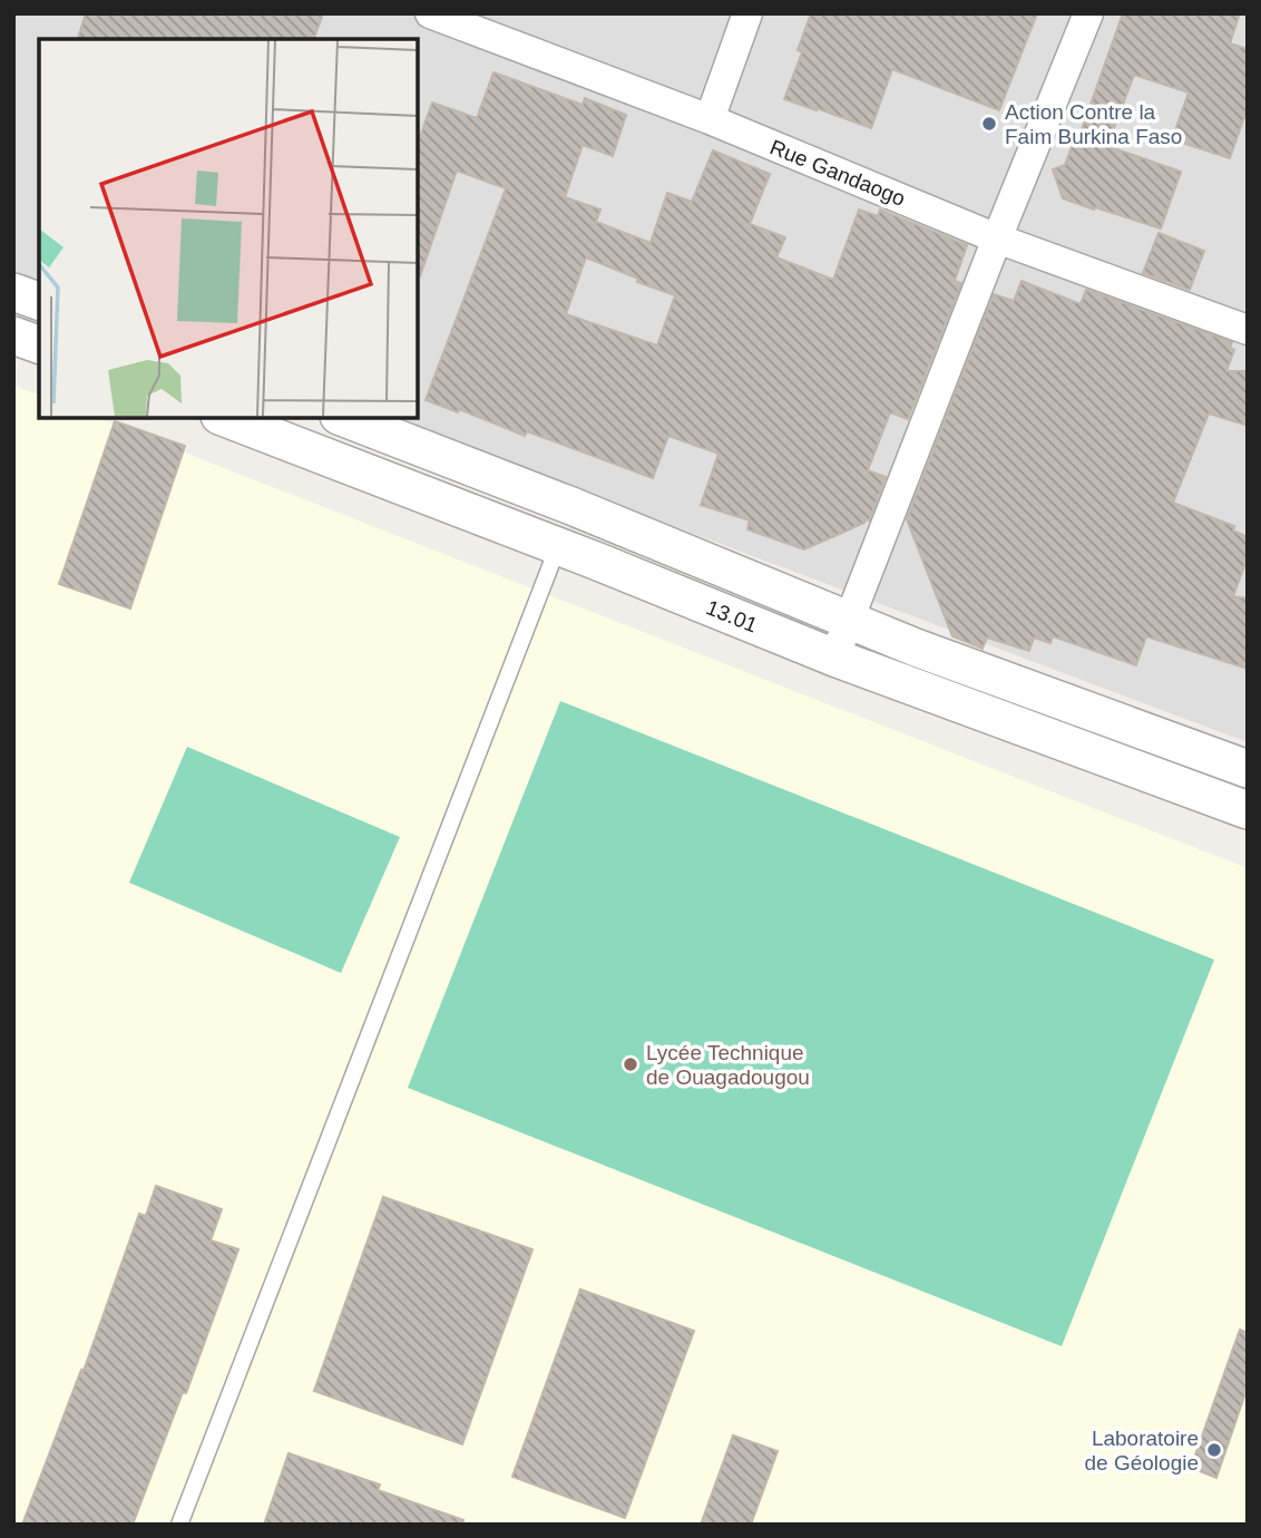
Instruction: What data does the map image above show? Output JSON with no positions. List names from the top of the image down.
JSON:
{
  "streets": {
    "street": ["Rue Gandaogo", "13.01"]
  },
  "places": ["Action Contre la Faim Burkina Faso", "Lycée Technique de Ouagadougou", "Laboratoire de Géologie"]
}
